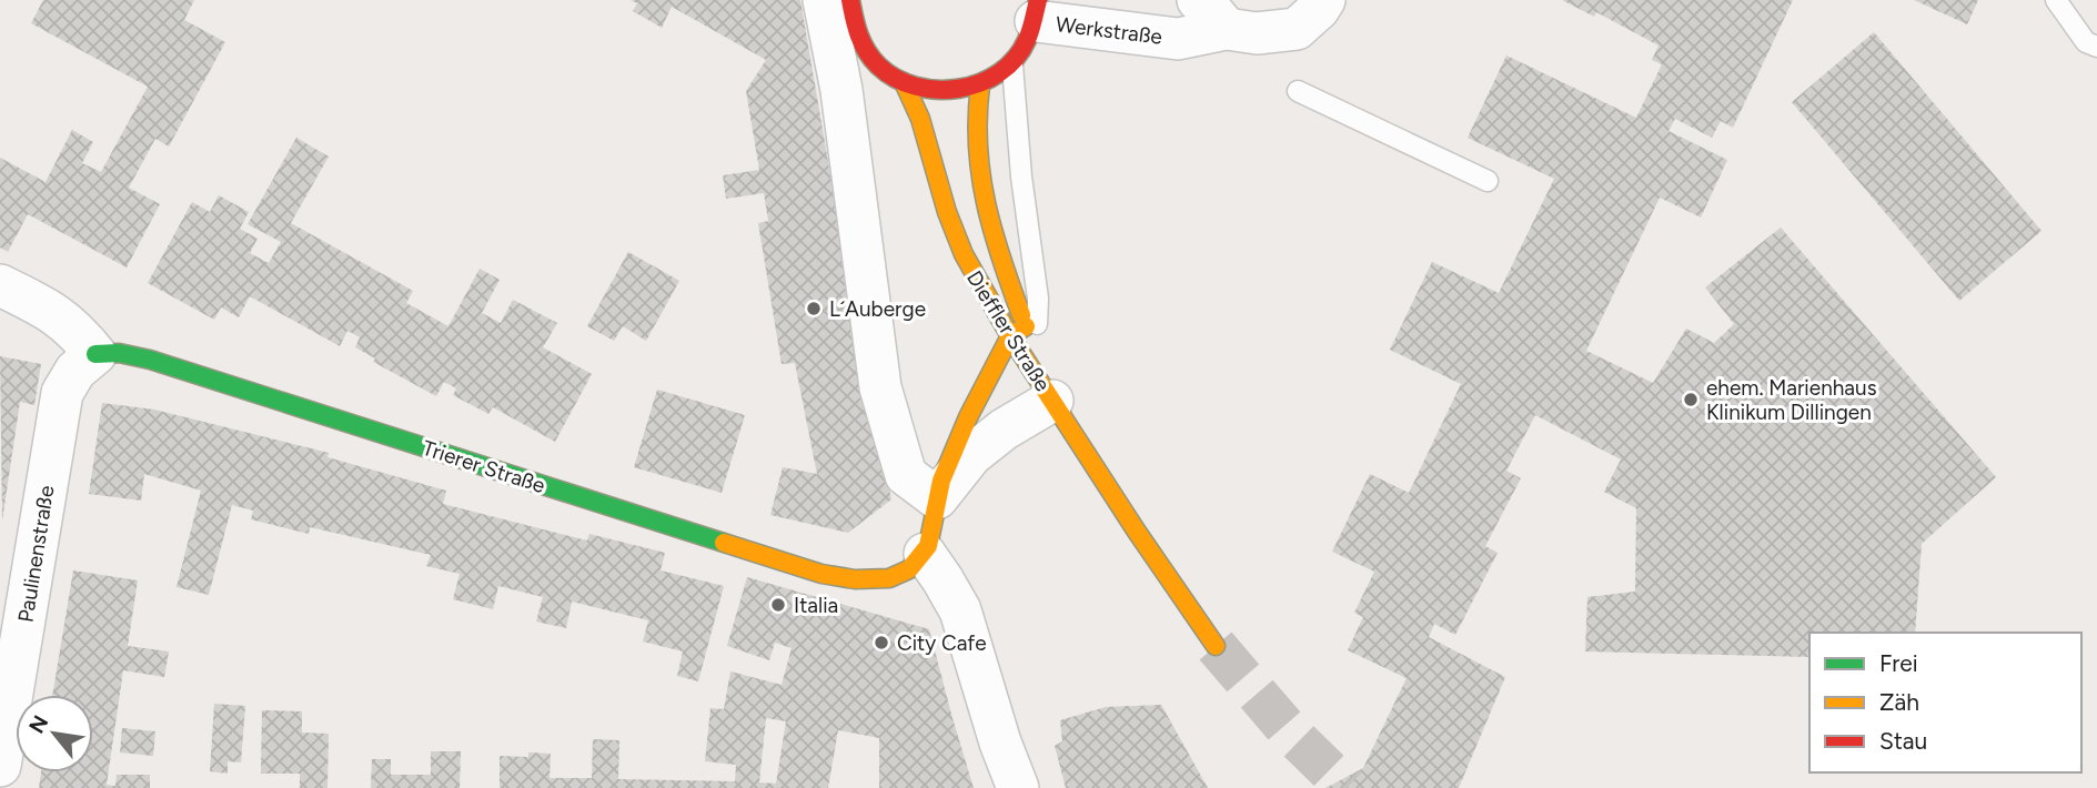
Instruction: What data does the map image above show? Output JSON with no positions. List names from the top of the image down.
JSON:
{
  "streets": {
    "main road": ["Dieffler Straße", "Trierer Straße"],
    "street": ["Werkstraße", "Paulinenstraße"]
  },
  "crossings": [
    ["Trierer Straße", "Paulinenstraße"]
  ],
  "places": [
    "L´Auberge",
    "ehem. Marienhaus Klinikum Dillingen",
    "Italia",
    "City Cafe"
  ],
  "legend": ["Frei", "Zäh", "Stau"],
  "north": "top left"
}
